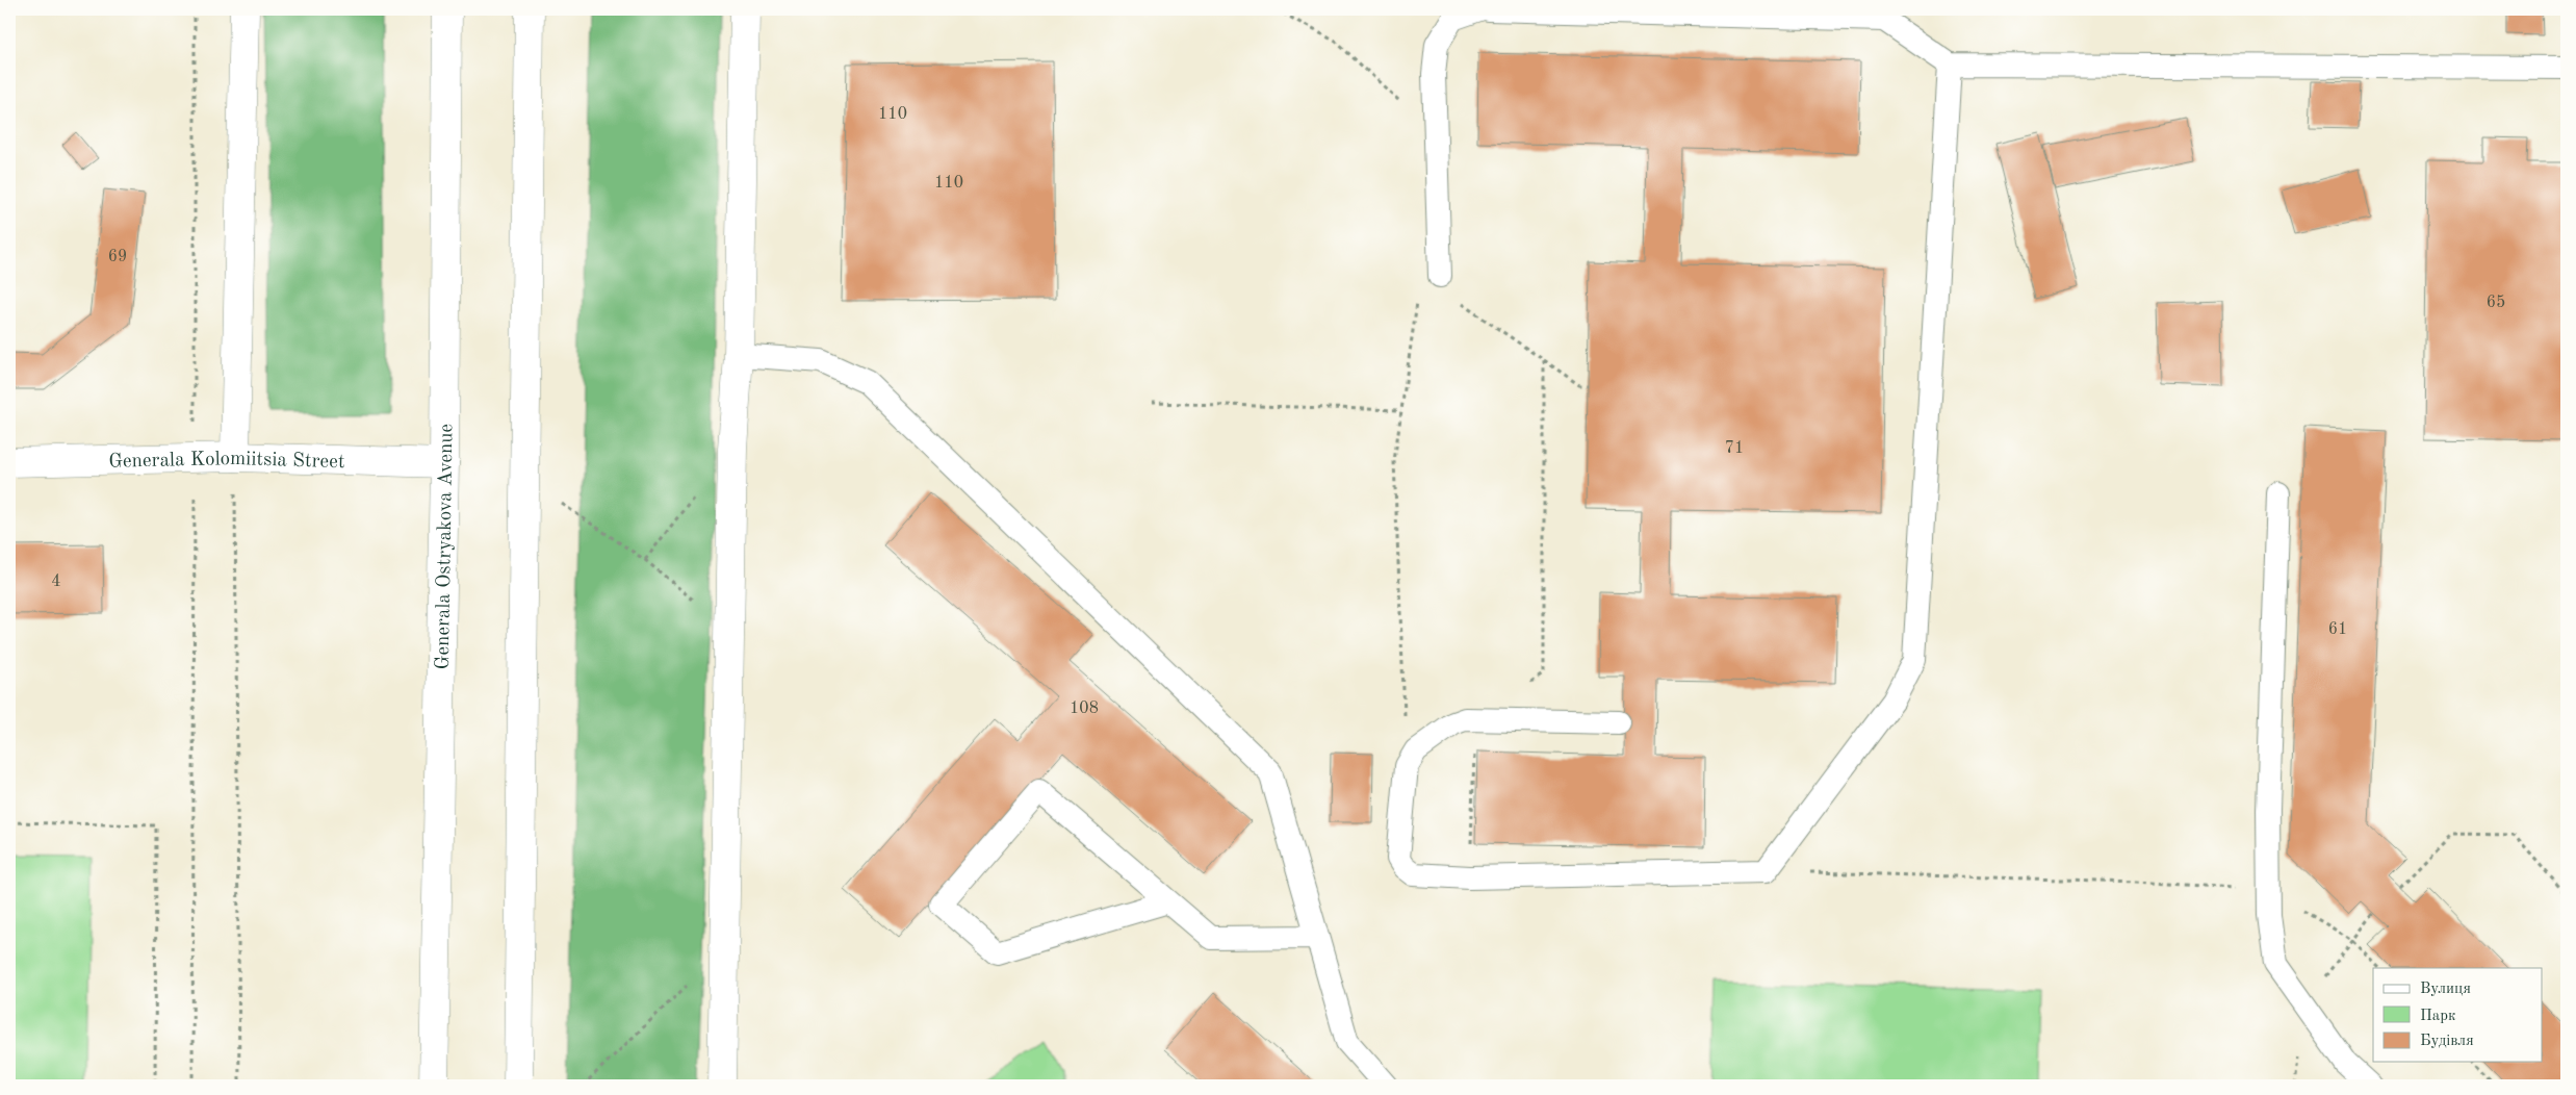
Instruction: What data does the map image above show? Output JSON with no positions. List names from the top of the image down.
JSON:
{
  "streets": {
    "main road": ["Generala Kolomiitsia Street", "Generala Ostryakova Avenue"]
  },
  "crossings": [
    ["Generala Kolomiitsia Street", "Generala Ostryakova Avenue"]
  ],
  "house_numbers": [
    "110",
    "110",
    "69",
    "65",
    "71",
    "4",
    "61",
    "108"
  ],
  "legend": ["Вулиця", "Парк", "Будівля"]
}
